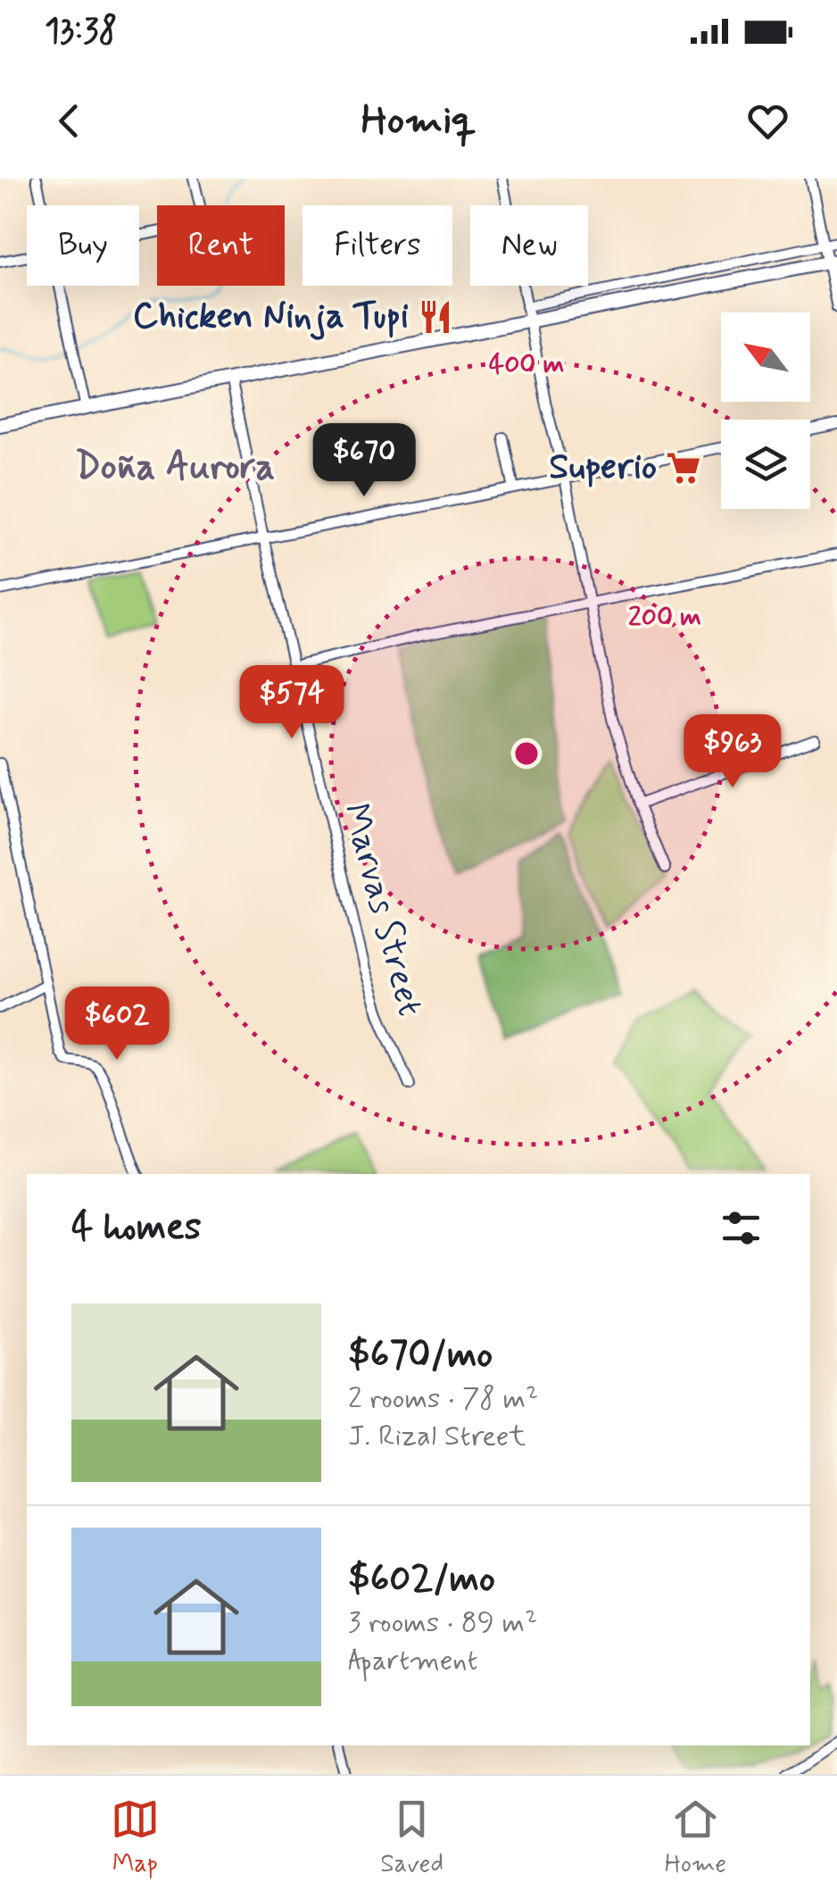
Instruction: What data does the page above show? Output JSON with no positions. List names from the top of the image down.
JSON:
{
  "streets": {
    "street": ["Marvas Street"]
  },
  "districts": ["Doña Aurora"],
  "places": {
    "restaurant": ["Chicken Ninja Tupi"],
    "supermarket": ["Superio"]
  },
  "north": "top left",
  "page": {
    "status": "13:38",
    "header": "Homiq",
    "chip": [
      "Buy",
      "Rent",
      "Filters",
      "New"
    ],
    "price": [
      "$670",
      "$574",
      "$963",
      "$602"
    ],
    "heading": "4 homes",
    "list": [
      {
        "name": "$670/mo",
        "note": "2 rooms · 78 m² · J. Rizal Street"
      },
      {
        "name": "$602/mo",
        "note": "3 rooms · 89 m² · Apartment"
      }
    ],
    "tabs": ["Map", "Saved", "Home"]
  },
  "rings": ["400 m", "200 m"]
}
